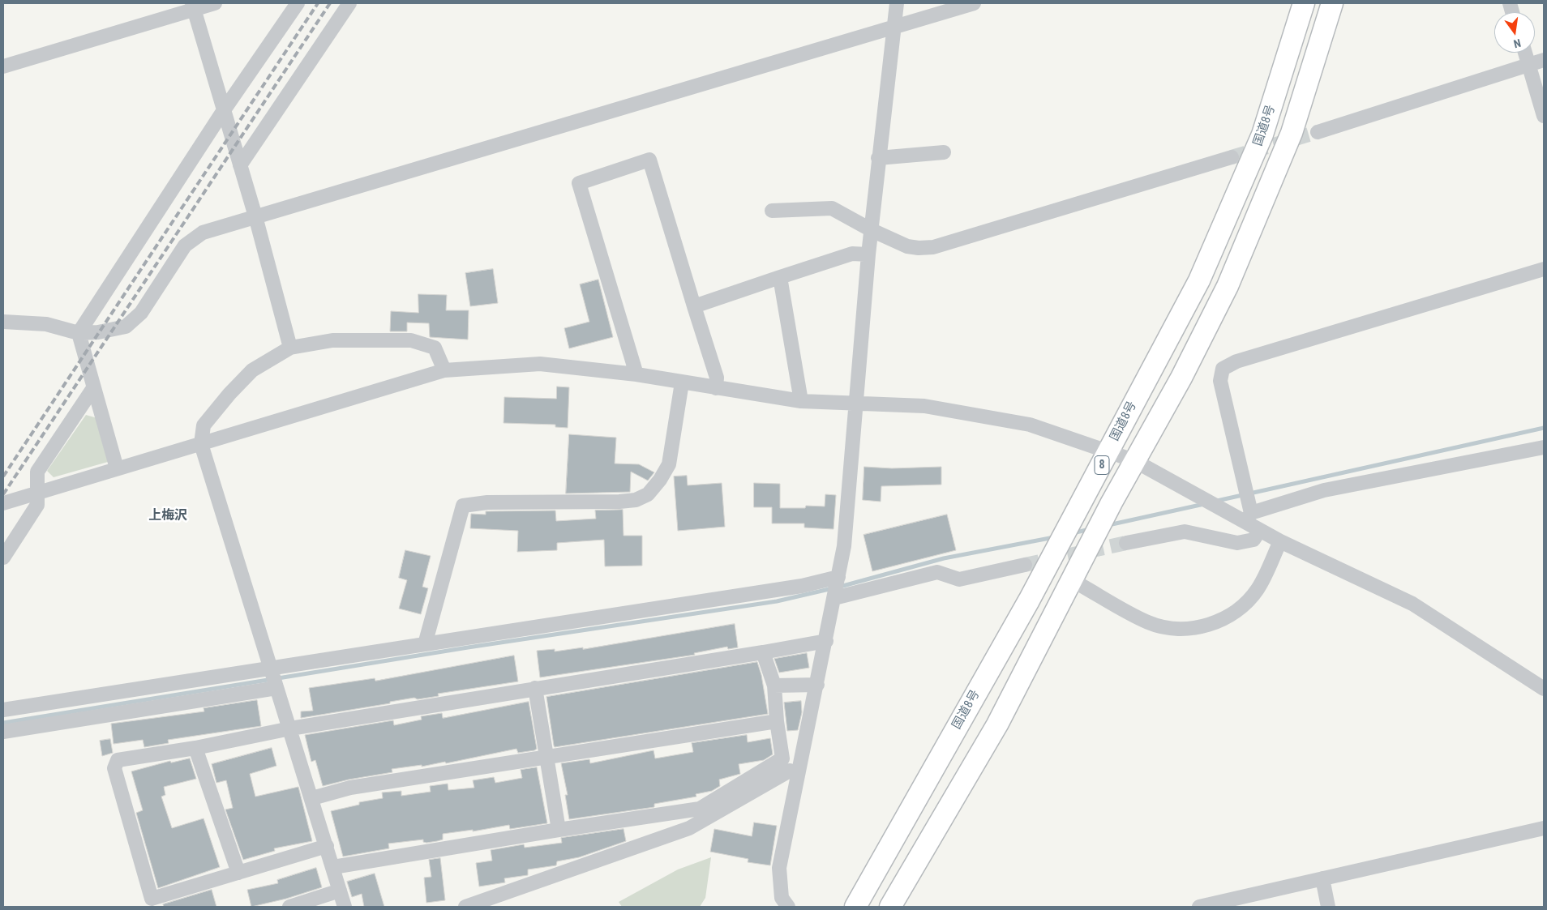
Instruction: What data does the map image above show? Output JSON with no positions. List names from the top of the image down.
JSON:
{
  "streets": {
    "highway": ["国道8号", "8"]
  },
  "districts": ["上梅沢"],
  "north": "bottom"
}
